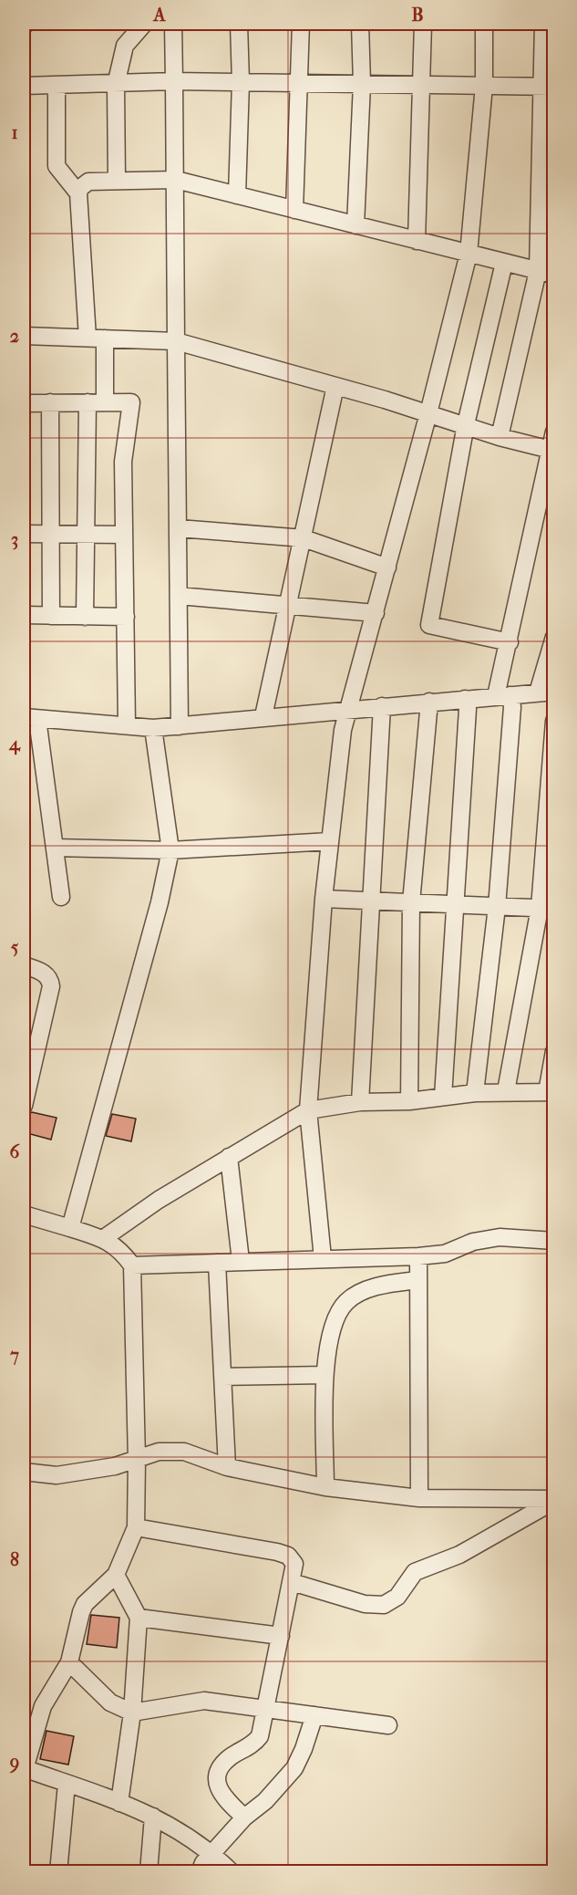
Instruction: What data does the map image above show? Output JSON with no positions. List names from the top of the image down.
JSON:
{
  "grid": {
    "columns": ["A", "B"],
    "rows": [
      "1",
      "2",
      "3",
      "4",
      "5",
      "6",
      "7",
      "8",
      "9"
    ]
  }
}
